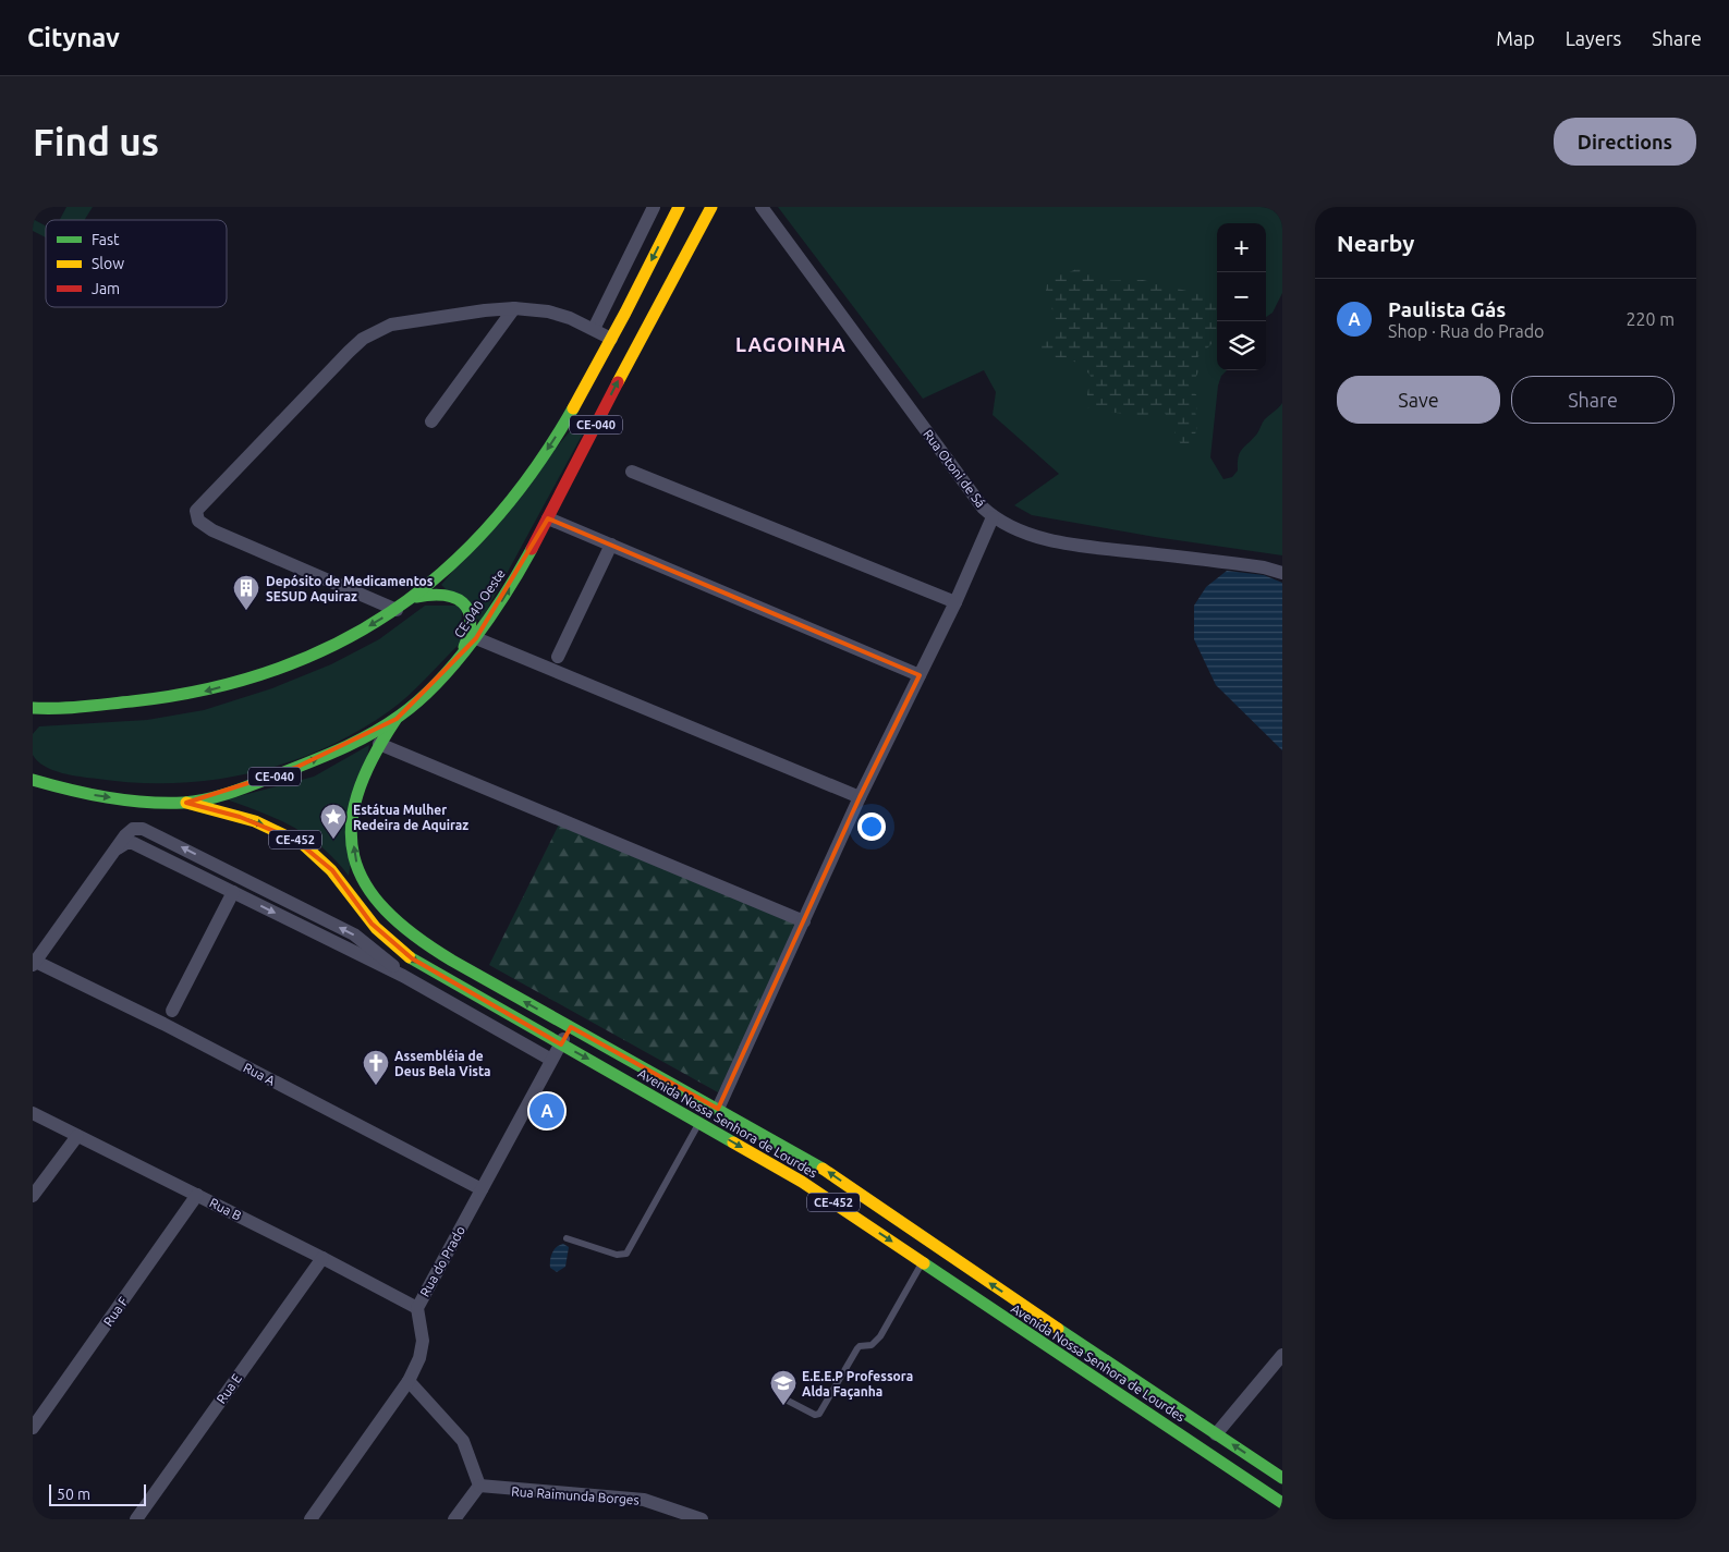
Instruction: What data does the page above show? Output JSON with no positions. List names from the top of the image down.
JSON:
{
  "streets": {
    "main road": [
      "CE-040",
      "CE-040 Oeste",
      "CE-452",
      "Avenida Nossa Senhora de Lourdes"
    ],
    "street": [
      "Rua Otoni de Sá",
      "Rua A",
      "Rua B",
      "Rua do Prado",
      "Rua F",
      "Rua E",
      "Rua Raimunda Borges"
    ]
  },
  "crossings": [
    ["CE-040 Oeste", "CE-452"],
    ["CE-040 Oeste", "Avenida Nossa Senhora de Lourdes"],
    ["CE-452", "Avenida Nossa Senhora de Lourdes"],
    ["Rua A", "Rua do Prado"],
    ["Avenida Nossa Senhora de Lourdes", "Rua do Prado"],
    ["Rua B", "Rua do Prado"],
    ["Rua B", "Rua F"],
    ["Rua B", "Rua E"]
  ],
  "districts": ["LAGOINHA"],
  "places": {
    "building": ["Depósito de Medicamentos SESUD Aquiraz"],
    "place": ["Estátua Mulher Redeira de Aquiraz"],
    "church": ["Assembléia de Deus Bela Vista"],
    "school or university": ["E.E.E.P Professora Alda Façanha"]
  },
  "legend": ["Fast", "Slow", "Jam"],
  "scale_bar": "50 m",
  "page": {
    "header": "Citynav",
    "nav": ["Map", "Layers", "Share"],
    "buttons": [
      "Directions",
      ["Save", "Share"]
    ],
    "title": "Find us",
    "heading": "Nearby",
    "map_buttons": ["+", "−"],
    "list": [
      {
        "mark": "A",
        "name": "Paulista Gás",
        "note": "Shop · Rua do Prado",
        "value": "220 m"
      }
    ],
    "pins": "A",
    "scale": "50 m"
  }
}
